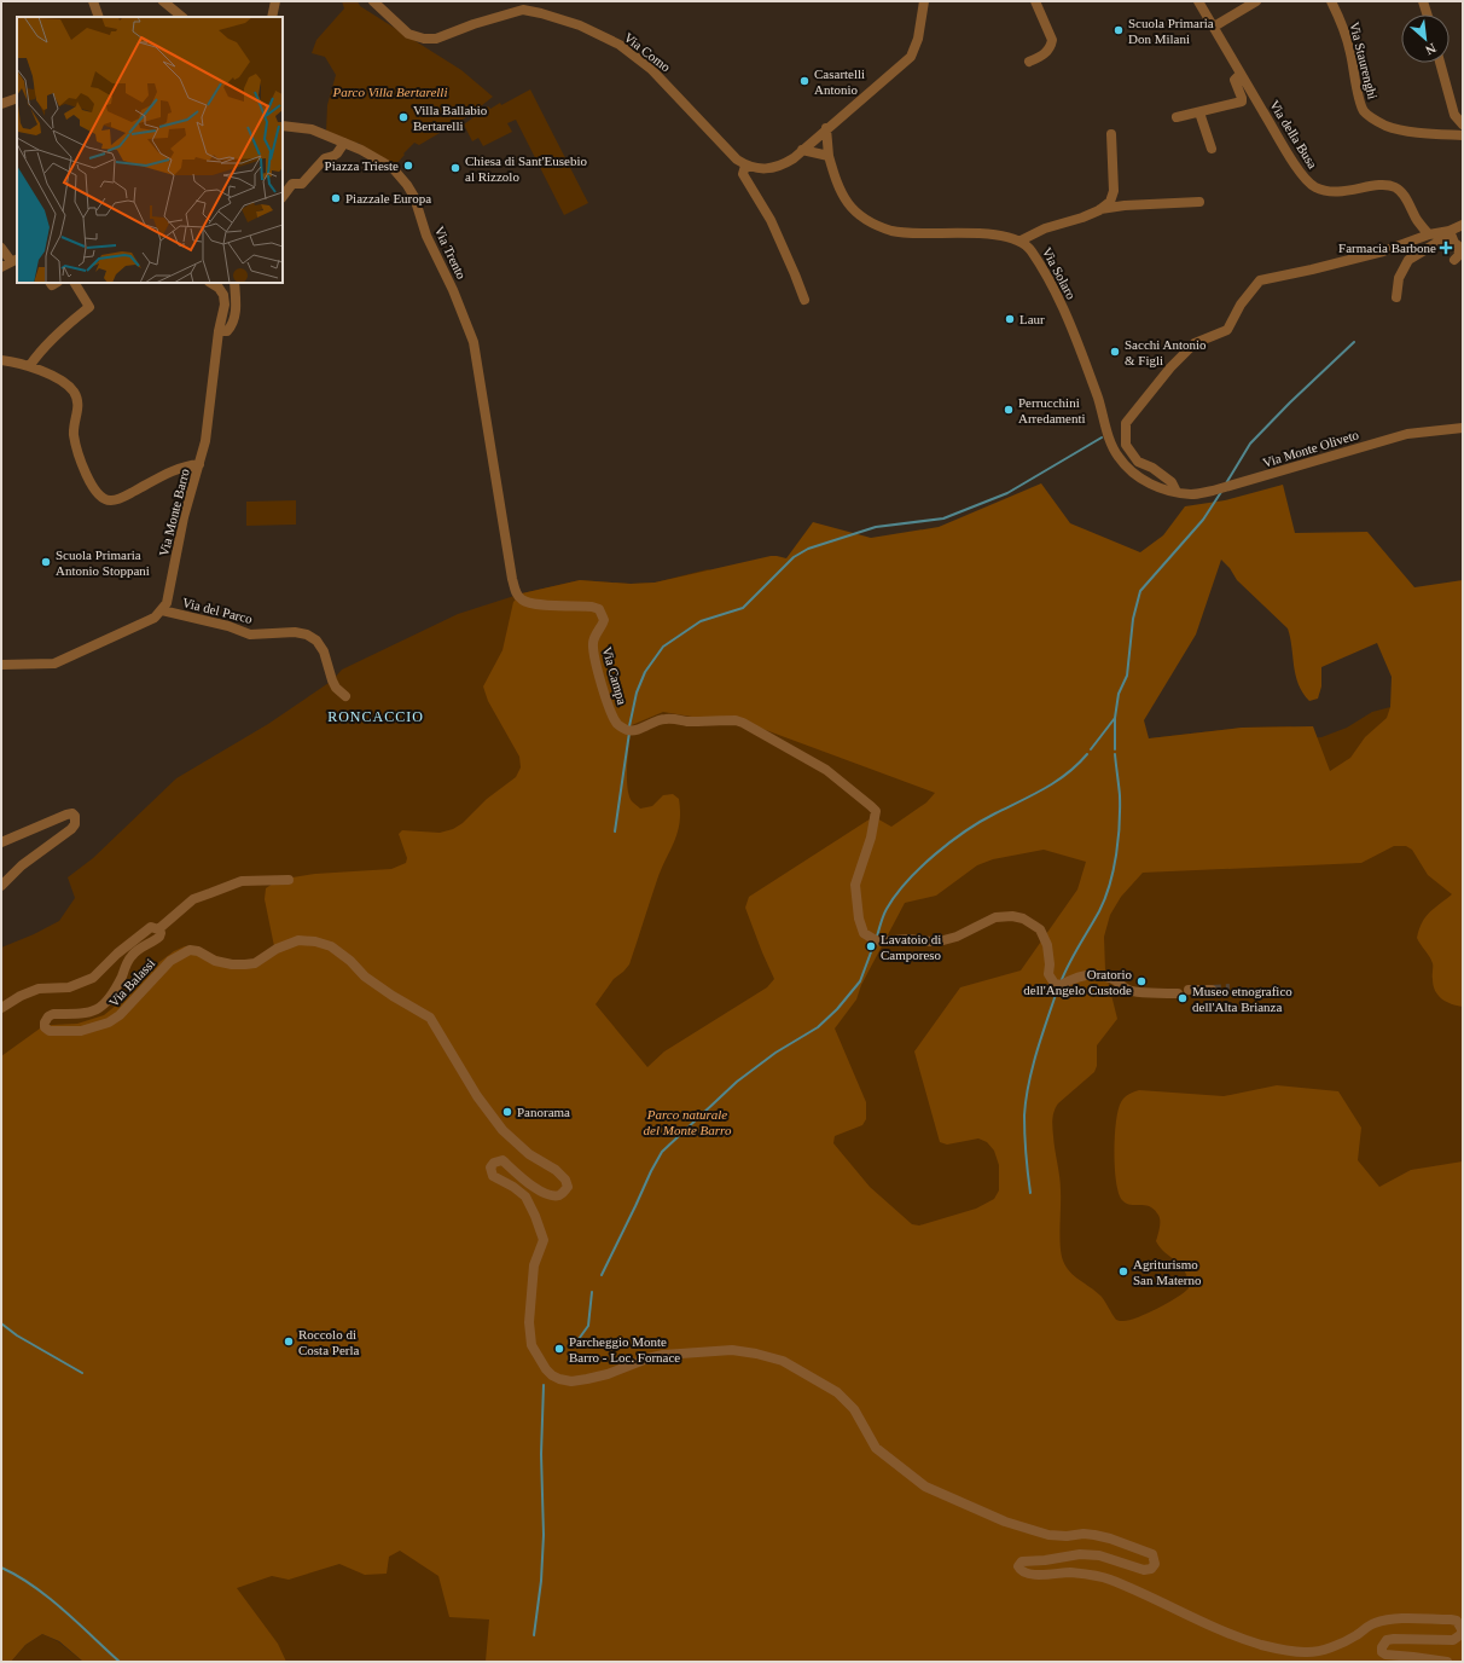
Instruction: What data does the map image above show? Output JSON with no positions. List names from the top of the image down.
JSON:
{
  "streets": {
    "street": [
      "Via Como",
      "Via Staurenghi",
      "Via della Busa",
      "Via Trento",
      "Via Solaro",
      "Via Monte Oliveto",
      "Via Monte Barro",
      "Via del Parco",
      "Via Campa",
      "Via Balassi"
    ]
  },
  "crossings": [
    ["Via Trento", "Via Campa"],
    ["Via Solaro", "Via Monte Oliveto"],
    ["Via Monte Barro", "Via del Parco"]
  ],
  "districts": ["RONCACCIO"],
  "parks": ["Parco Villa Bertarelli", "Parco naturale del Monte Barro"],
  "places": {
    "other": [
      "Scuola Primaria Don Milani",
      "Casartelli Antonio",
      "Villa Ballabio Bertarelli",
      "Piazza Trieste",
      "Chiesa di Sant'Eusebio al Rizzolo",
      "Piazzale Europa",
      "Laur",
      "Sacchi Antonio & Figli",
      "Perrucchini Arredamenti",
      "Scuola Primaria Antonio Stoppani",
      "Lavatoio di Camporeso",
      "Oratorio dell'Angelo Custode",
      "Museo etnografico dell'Alta Brianza",
      "Panorama",
      "Agriturismo San Materno",
      "Roccolo di Costa Perla",
      "Parcheggio Monte Barro - Loc. Fornace"
    ],
    "health": ["Farmacia Barbone"]
  },
  "north": "bottom right"
}
